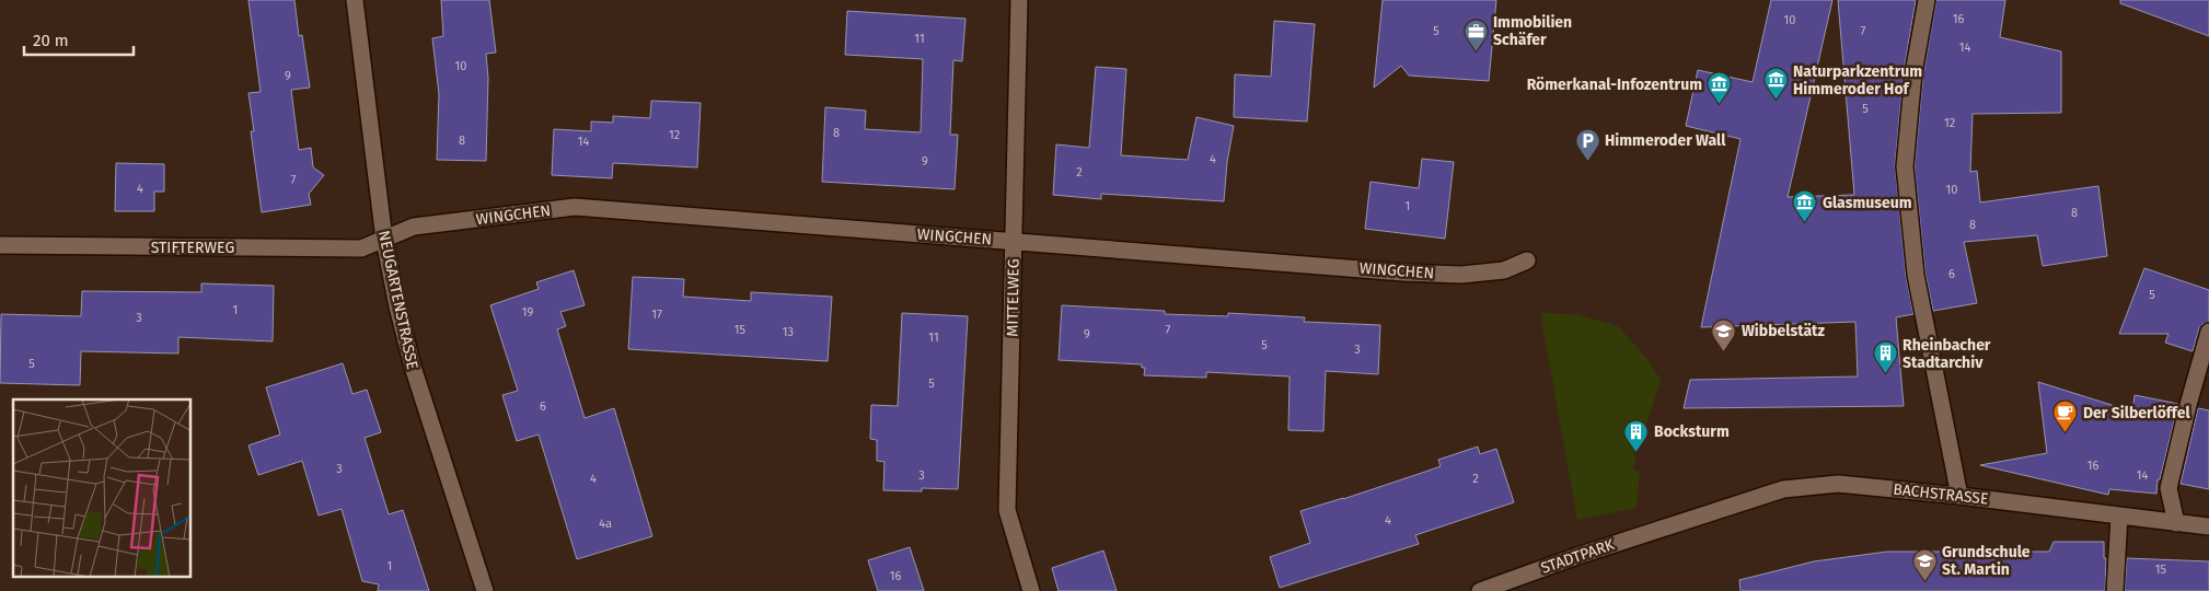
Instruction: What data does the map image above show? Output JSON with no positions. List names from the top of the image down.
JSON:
{
  "streets": {
    "street": [
      "WINGCHEN",
      "STIFTERWEG",
      "MITTELWEG",
      "NEUGARTENSTRASSE",
      "BACHSTRASSE",
      "STADTPARK"
    ]
  },
  "crossings": [
    ["WINGCHEN", "STIFTERWEG"],
    ["WINGCHEN", "MITTELWEG"],
    ["WINGCHEN", "NEUGARTENSTRASSE"],
    ["STIFTERWEG", "NEUGARTENSTRASSE"],
    ["BACHSTRASSE", "STADTPARK"]
  ],
  "places": {
    "office": ["Immobilien Schäfer"],
    "museum": ["Naturparkzentrum Himmeroder Hof", "Römerkanal-Infozentrum", "Glasmuseum"],
    "parking": ["Himmeroder Wall"],
    "school or university": ["Wibbelstätz", "Grundschule St. Martin"],
    "building": ["Rheinbacher Stadtarchiv", "Bocksturm"],
    "cafe": ["Der Silberlöffel"]
  },
  "house_numbers": [
    "16",
    "10",
    "5",
    "7",
    "11",
    "14",
    "10",
    "9",
    "5",
    "12",
    "8",
    "12",
    "8",
    "14",
    "4",
    "9",
    "2",
    "7",
    "4",
    "10",
    "1",
    "8",
    "8",
    "6",
    "5",
    "1",
    "19",
    "17",
    "3",
    "15",
    "7",
    "13",
    "9",
    "11",
    "5",
    "3",
    "5",
    "5",
    "6",
    "16",
    "3",
    "3",
    "14",
    "4",
    "2",
    "4",
    "4a",
    "1",
    "15",
    "16"
  ],
  "scale_bar": "20 m"
}
